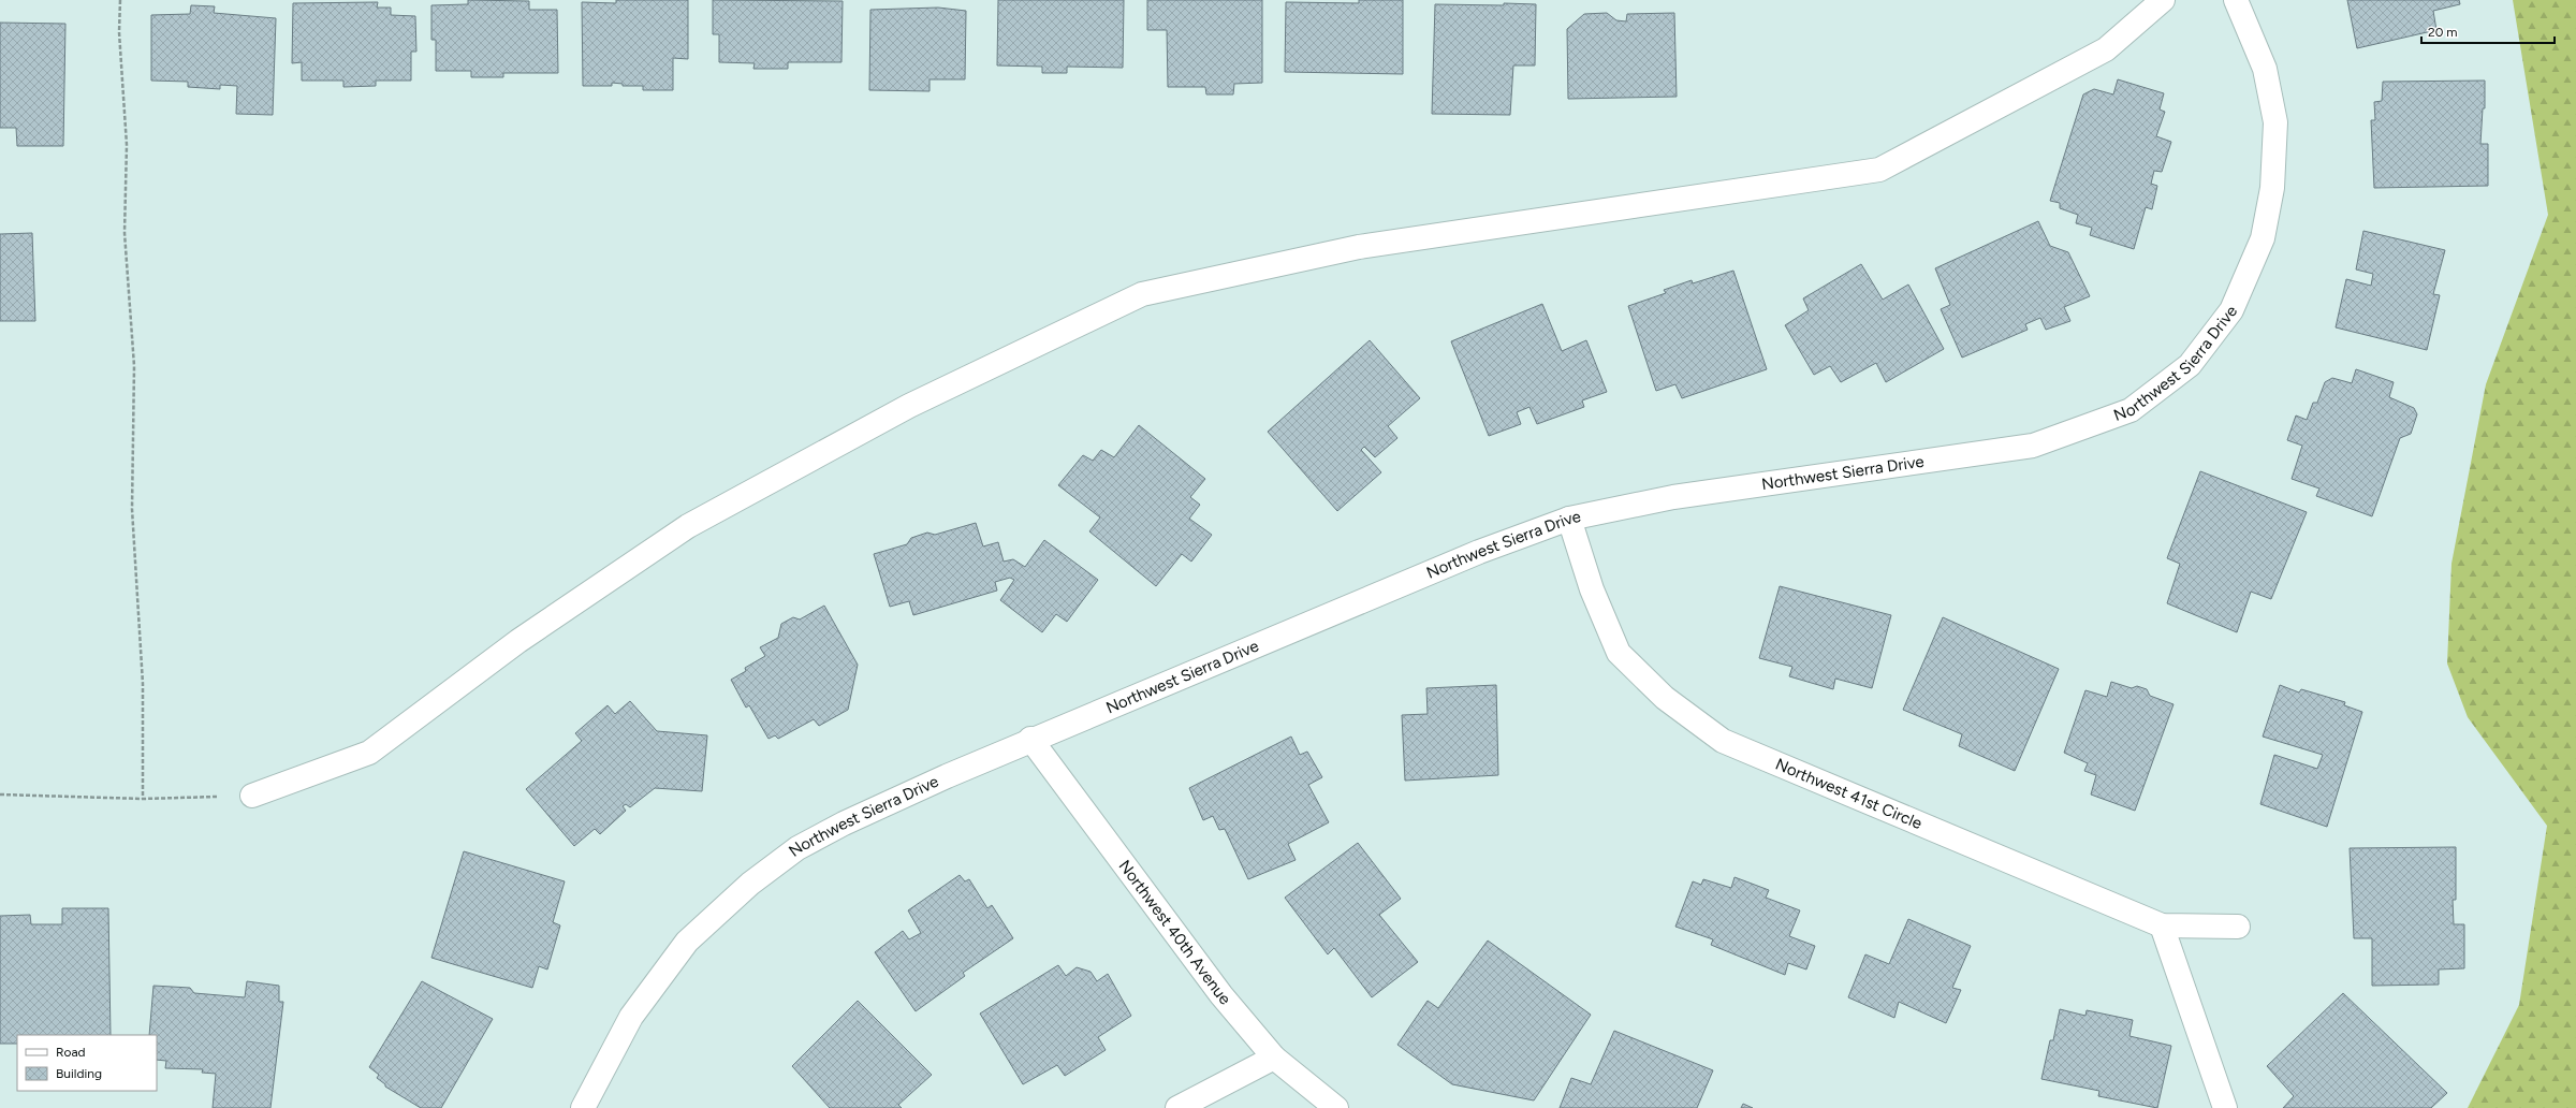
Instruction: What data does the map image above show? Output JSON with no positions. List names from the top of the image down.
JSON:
{
  "streets": {
    "street": ["Northwest Sierra Drive", "Northwest 41st Circle", "Northwest 40th Avenue"]
  },
  "crossings": [
    ["Northwest Sierra Drive", "Northwest 41st Circle"],
    ["Northwest Sierra Drive", "Northwest 40th Avenue"]
  ],
  "legend": ["Road", "Building"],
  "scale_bar": "20 m"
}
